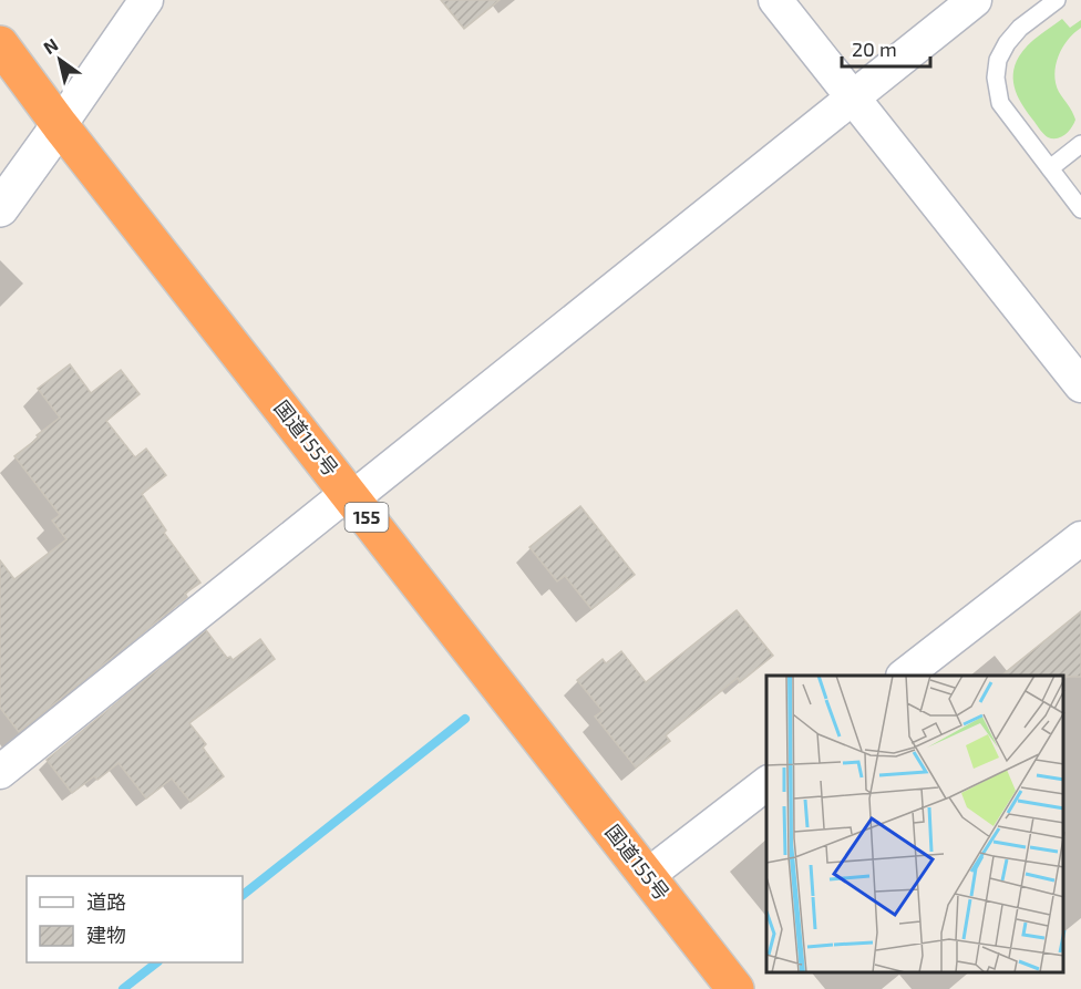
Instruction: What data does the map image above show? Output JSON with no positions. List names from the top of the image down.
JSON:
{
  "streets": {
    "highway": ["国道155号", "155"]
  },
  "legend": ["道路", "建物"],
  "scale_bar": "20 m",
  "north": "top left"
}
